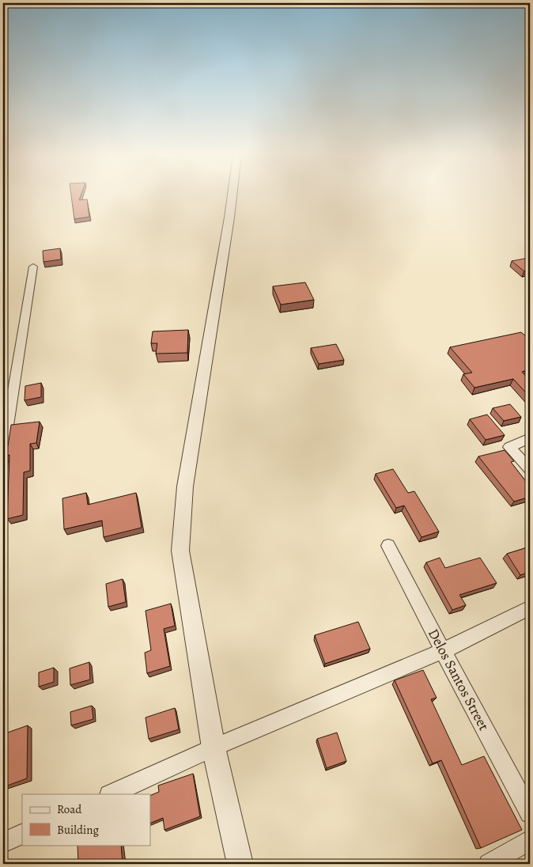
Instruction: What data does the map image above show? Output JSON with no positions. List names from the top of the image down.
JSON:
{
  "streets": {
    "street": ["Delos Santos Street"]
  },
  "legend": ["Road", "Building"]
}
